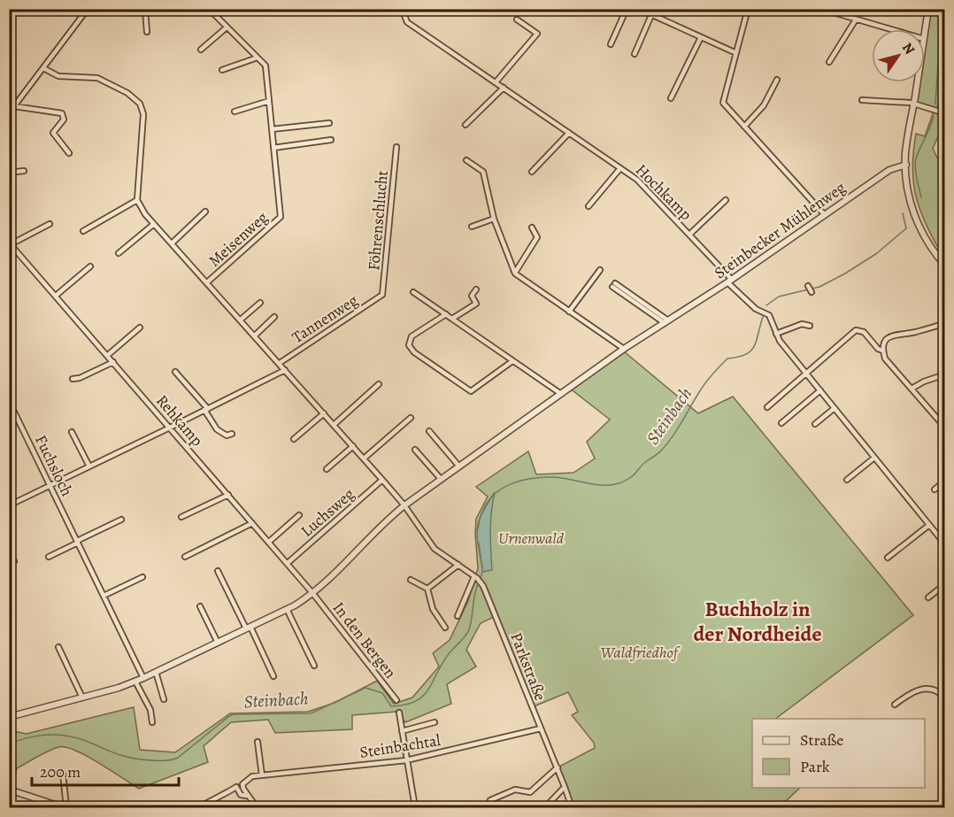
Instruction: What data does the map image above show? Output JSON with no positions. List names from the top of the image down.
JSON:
{
  "streets": {
    "street": [
      "Hochkamp",
      "Föhrenschlucht",
      "Steinbecker Mühlenweg",
      "Meisenweg",
      "Tannenweg",
      "Rehkamp",
      "Fuchsloch",
      "Luchsweg",
      "In den Bergen",
      "Parkstraße",
      "Steinbachtal"
    ]
  },
  "crossings": [
    ["Hochkamp", "Steinbecker Mühlenweg"],
    ["Föhrenschlucht", "Tannenweg"],
    ["Steinbecker Mühlenweg", "Rehkamp"],
    ["Steinbecker Mühlenweg", "Fuchsloch"],
    ["Steinbecker Mühlenweg", "In den Bergen"],
    ["Steinbecker Mühlenweg", "Parkstraße"],
    ["Meisenweg", "Parkstraße"],
    ["Tannenweg", "Parkstraße"],
    ["Rehkamp", "Luchsweg"],
    ["Rehkamp", "In den Bergen"],
    ["Luchsweg", "Parkstraße"],
    ["Parkstraße", "Steinbachtal"]
  ],
  "districts": ["Buchholz in der Nordheide"],
  "water": ["Steinbach"],
  "parks": ["Urnenwald", "Waldfriedhof"],
  "legend": ["Straße", "Park"],
  "scale_bar": "200 m",
  "north": "top right"
}
